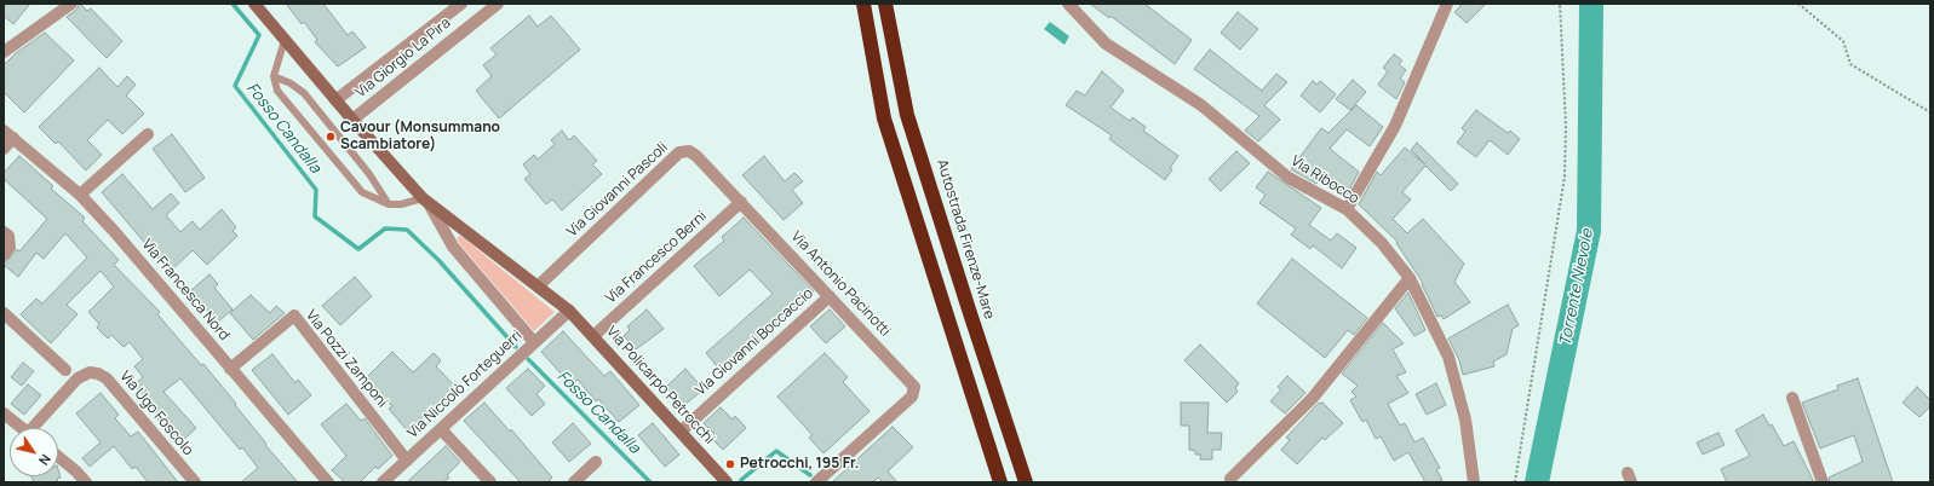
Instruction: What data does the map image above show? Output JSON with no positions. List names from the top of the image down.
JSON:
{
  "streets": {
    "highway": ["Autostrada Firenze-Mare"],
    "main road": ["Via Policarpo Petrocchi"],
    "street": [
      "Via Giorgio La Pira",
      "Via Ribocco",
      "Via Giovanni Pascoli",
      "Via Francesco Berni",
      "Via Antonio Pacinotti",
      "Via Francesca Nord",
      "Via Giovanni Boccaccio",
      "Via Pozzi Zamponi",
      "Via Niccolò Forteguerri",
      "Via Ugo Foscolo"
    ]
  },
  "crossings": [
    ["Via Giorgio La Pira", "Via Policarpo Petrocchi"],
    ["Via Giovanni Pascoli", "Via Francesco Berni"],
    ["Via Giovanni Pascoli", "Via Antonio Pacinotti"],
    ["Via Giovanni Pascoli", "Via Policarpo Petrocchi"],
    ["Via Francesco Berni", "Via Antonio Pacinotti"],
    ["Via Francesco Berni", "Via Policarpo Petrocchi"],
    ["Via Antonio Pacinotti", "Via Giovanni Boccaccio"],
    ["Via Francesca Nord", "Via Pozzi Zamponi"],
    ["Via Giovanni Boccaccio", "Via Policarpo Petrocchi"],
    ["Via Pozzi Zamponi", "Via Niccolò Forteguerri"],
    ["Via Niccolò Forteguerri", "Via Policarpo Petrocchi"]
  ],
  "water": ["Fosso Candalla", "Torrente Nievole"],
  "places": ["Cavour (Monsummano Scambiatore)", "Petrocchi, 195 Fr."],
  "north": "bottom right"
}
